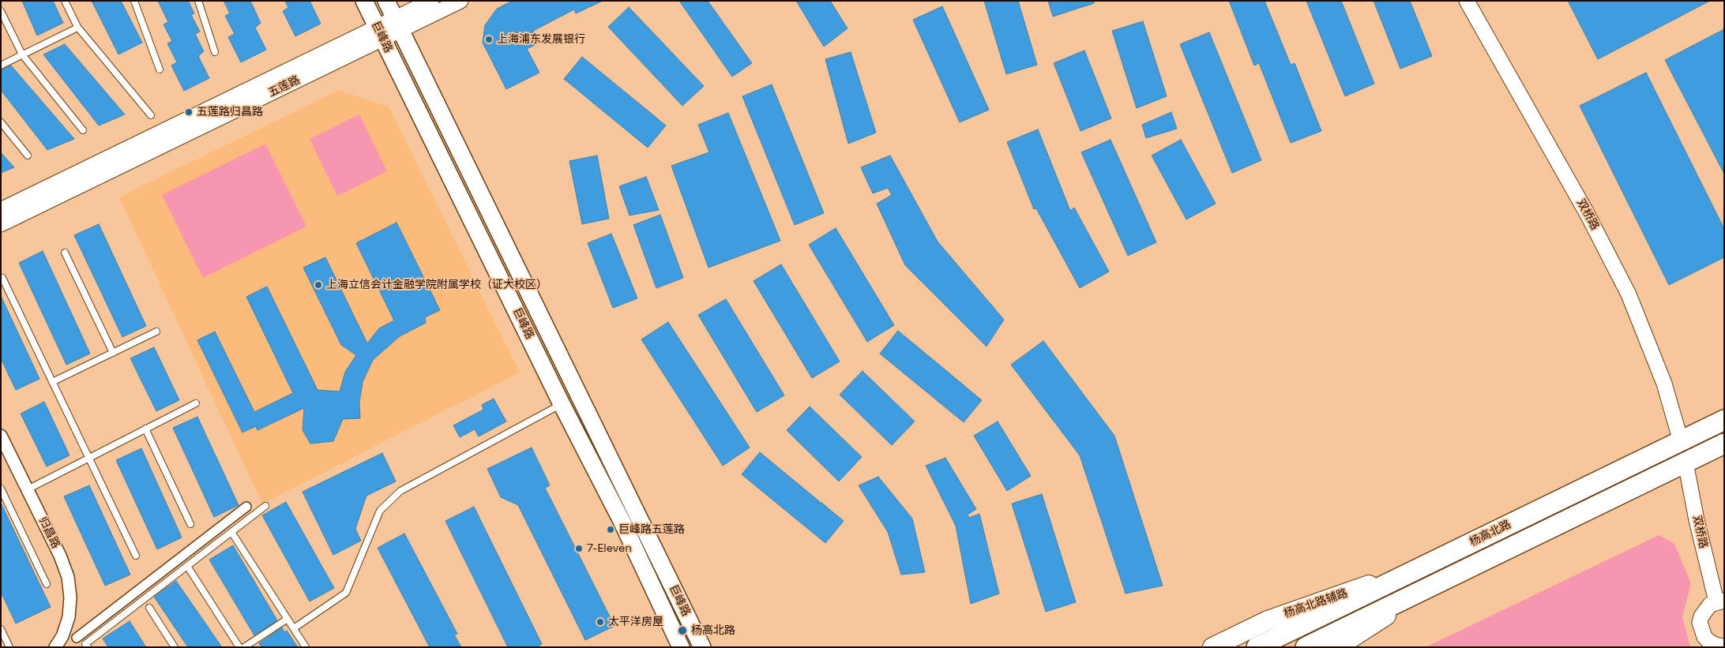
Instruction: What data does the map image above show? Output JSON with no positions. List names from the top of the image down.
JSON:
{
  "streets": {
    "highway": ["杨高北路"],
    "main road": ["巨峰路", "杨高北路辅路"],
    "street": ["五莲路", "双桥路", "归昌路"]
  },
  "crossings": [
    ["巨峰路", "五莲路"],
    ["双桥路", "杨高北路"],
    ["杨高北路", "杨高北路辅路"]
  ],
  "places": [
    "上海浦东发展银行",
    "五莲路归昌路",
    "上海立信会计金融学院附属学校（证大校区）",
    "巨峰路五莲路",
    "7-Eleven",
    "太平洋房屋",
    "杨高北路"
  ]
}
